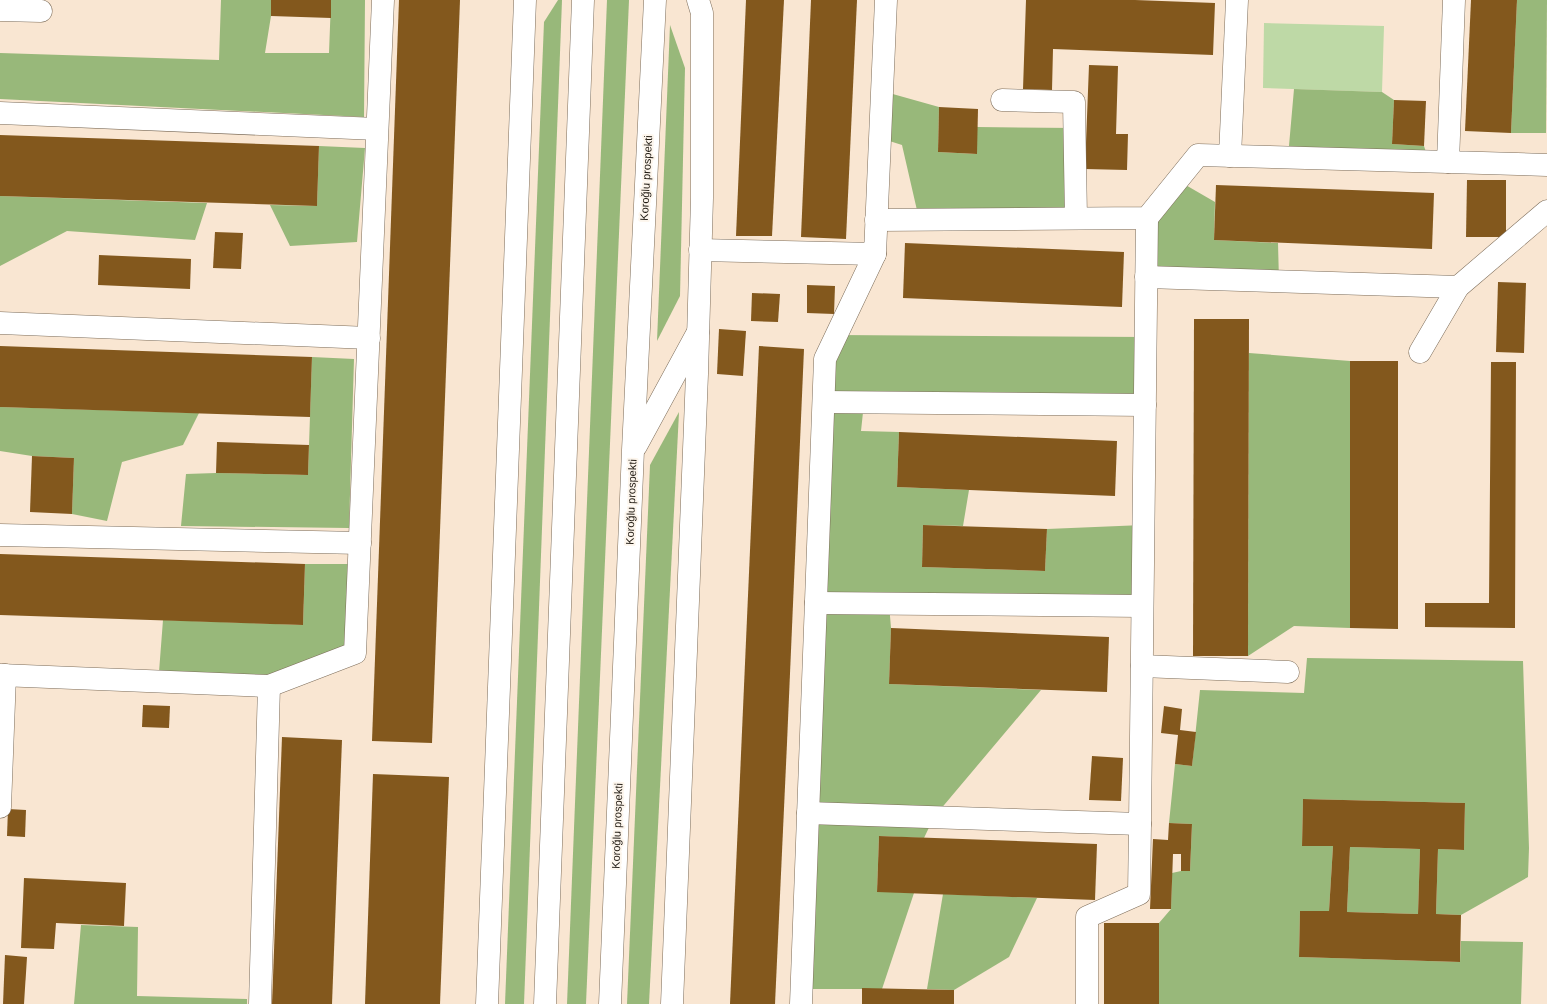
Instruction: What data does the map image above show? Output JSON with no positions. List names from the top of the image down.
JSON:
{
  "streets": {
    "main road": ["Koroğlu prospekti"]
  }
}
